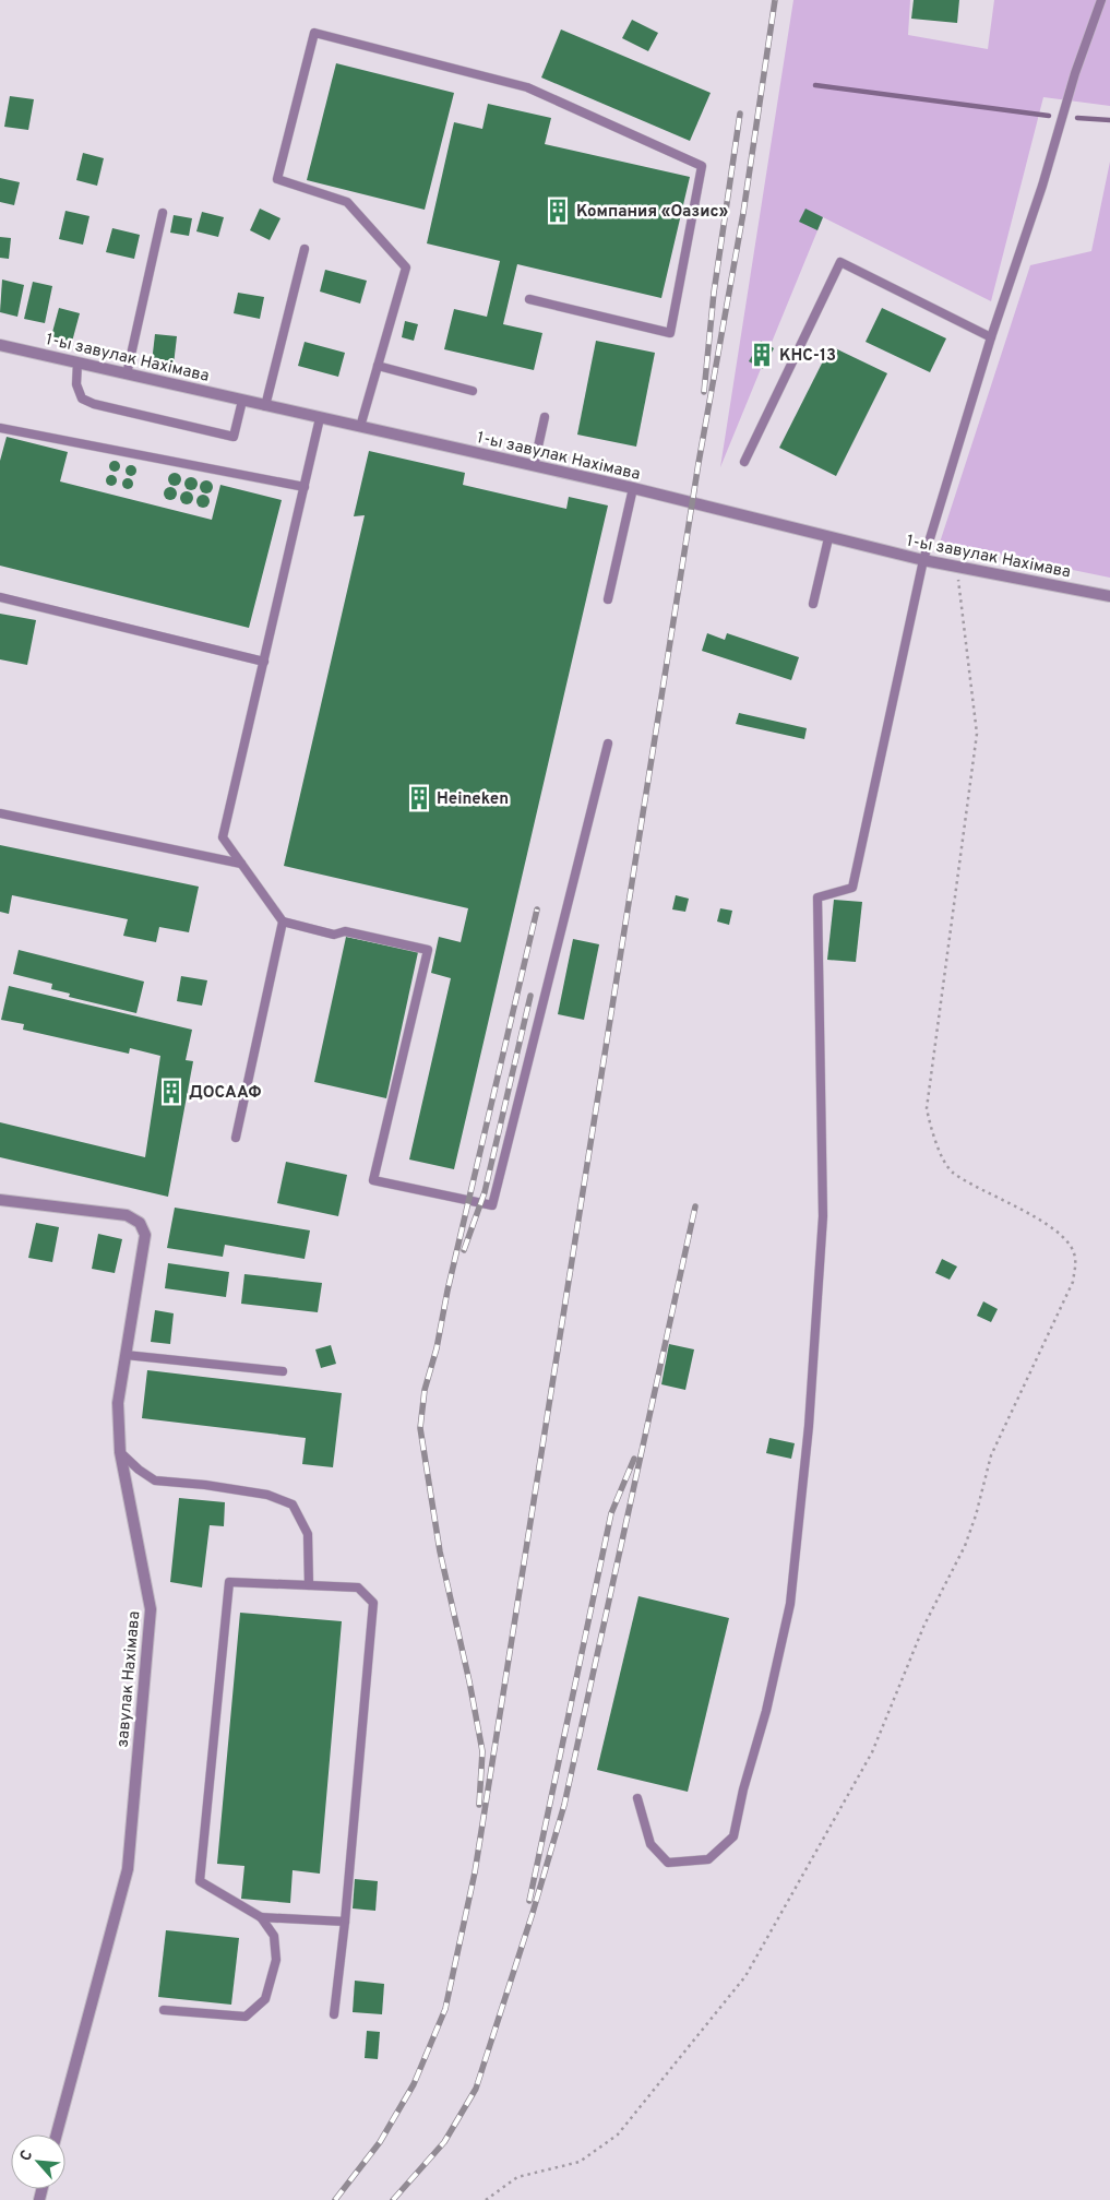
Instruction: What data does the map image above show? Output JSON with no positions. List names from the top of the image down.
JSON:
{
  "streets": {
    "street": ["1-ы завулак Нахімава", "завулак Нахімава"]
  },
  "places": {
    "building": [
      "Компания «Оазис»",
      "КНС-13",
      "Heineken",
      "ДОСААФ"
    ]
  },
  "north": "top left"
}
